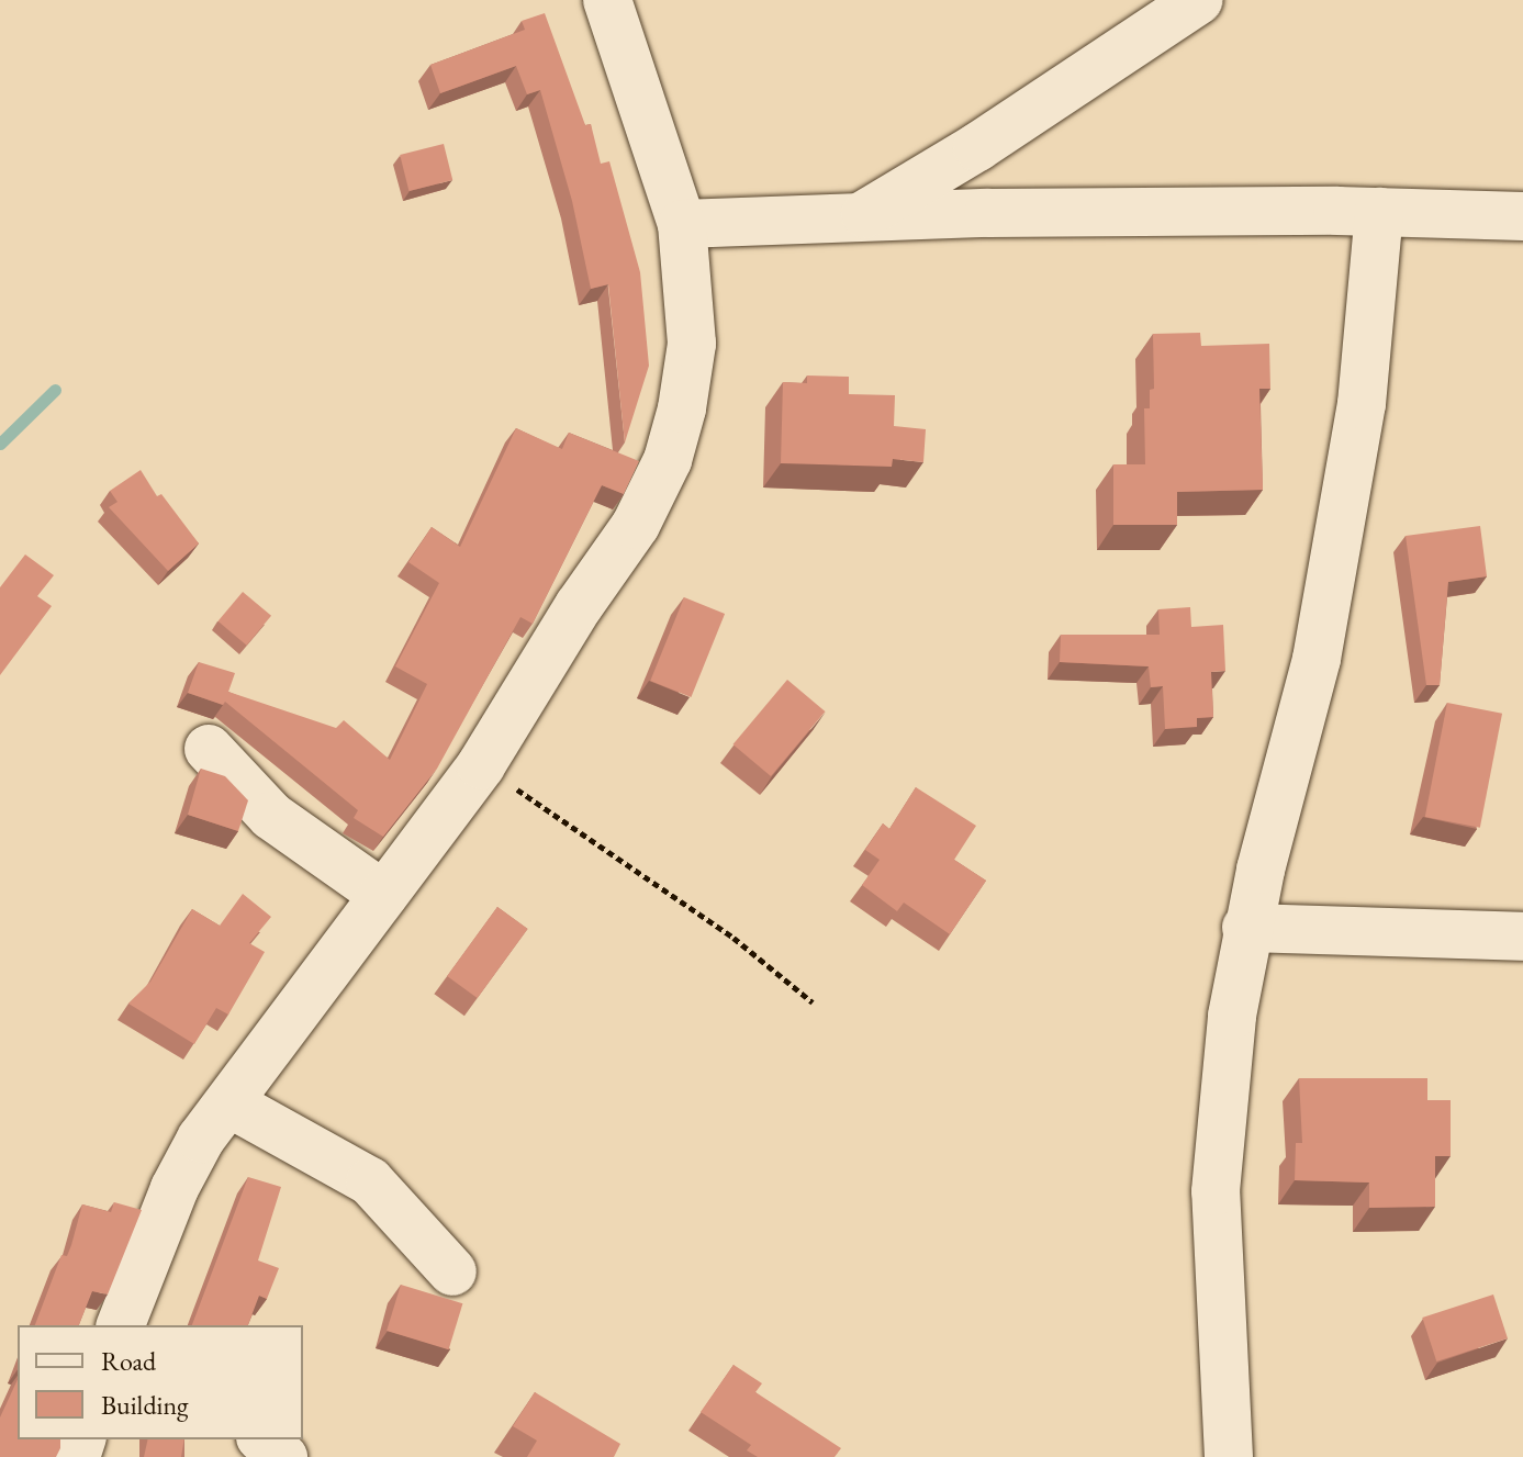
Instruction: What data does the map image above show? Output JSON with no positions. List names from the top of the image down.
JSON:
{
  "legend": ["Road", "Building"]
}
